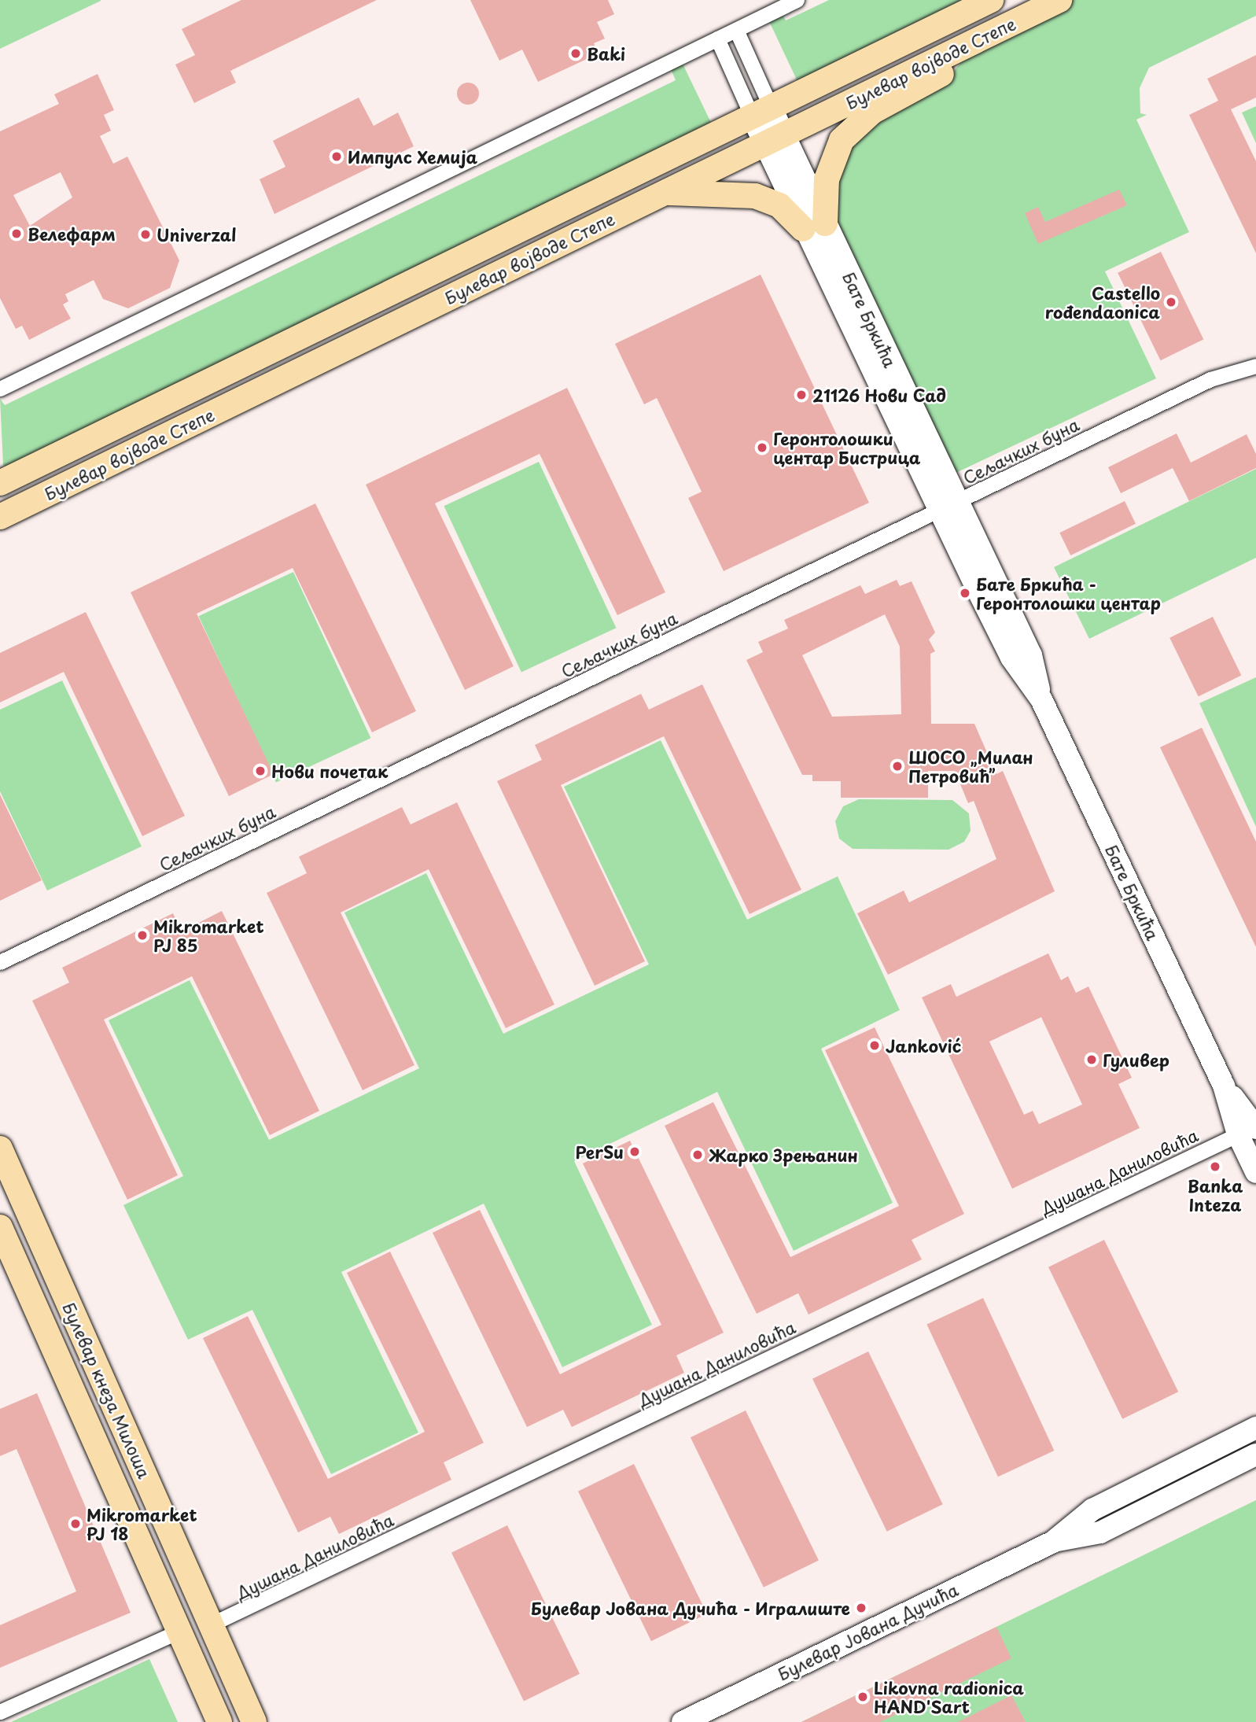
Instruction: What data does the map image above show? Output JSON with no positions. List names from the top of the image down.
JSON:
{
  "streets": {
    "main road": ["Булевар војводе Степе", "Булевар кнеза Милоша"],
    "street": [
      "Бате Бркића",
      "Сељачких буна",
      "Душана Даниловића",
      "Булевар Јована Дучића"
    ]
  },
  "crossings": [
    ["Булевар војводе Степе", "Бате Бркића"],
    ["Бате Бркића", "Сељачких буна"],
    ["Бате Бркића", "Душана Даниловића"],
    ["Душана Даниловића", "Булевар кнеза Милоша"]
  ],
  "places": [
    "Baki",
    "Импулс Хемија",
    "Велефарм",
    "Univerzal",
    "Castello rođendaonica",
    "21126 Нови Сад",
    "Геронтолошки центар Бистрица",
    "Бате Бркића - Геронтолошки центар",
    "ШОСО „Милан Петровић”",
    "Нови почетак",
    "Mikromarket PJ 85",
    "Janković",
    "Гуливер",
    "PerSu",
    "Жарко Зрењанин",
    "Banka Inteza",
    "Mikromarket PJ 18",
    "Булевар Јована Дучића - Игралиште",
    "Likovna radionica HAND'Sart"
  ]
}
